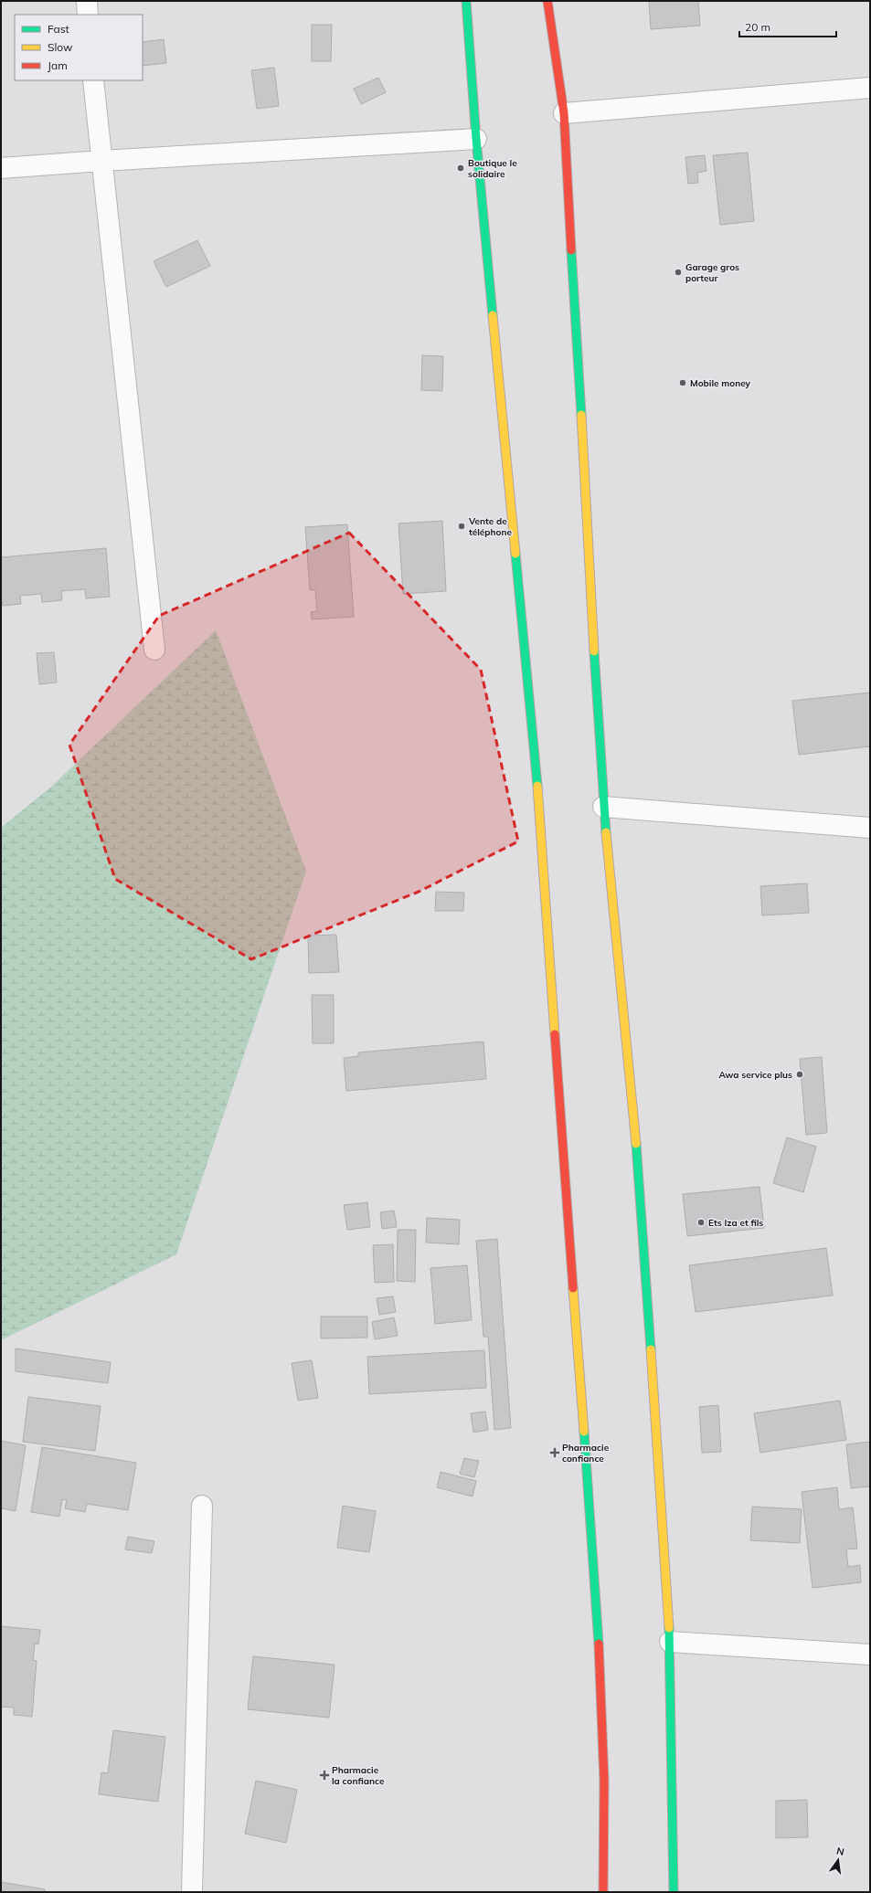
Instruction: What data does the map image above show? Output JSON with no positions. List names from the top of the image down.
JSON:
{
  "places": {
    "other": [
      "Boutique le solidaire",
      "Garage gros porteur",
      "Mobile money",
      "Vente de téléphone",
      "Awa service plus",
      "Ets Iza et fils"
    ],
    "health": ["Pharmacie confiance", "Pharmacie la confiance"]
  },
  "legend": ["Fast", "Slow", "Jam"],
  "scale_bar": "20 m",
  "north": "top"
}
